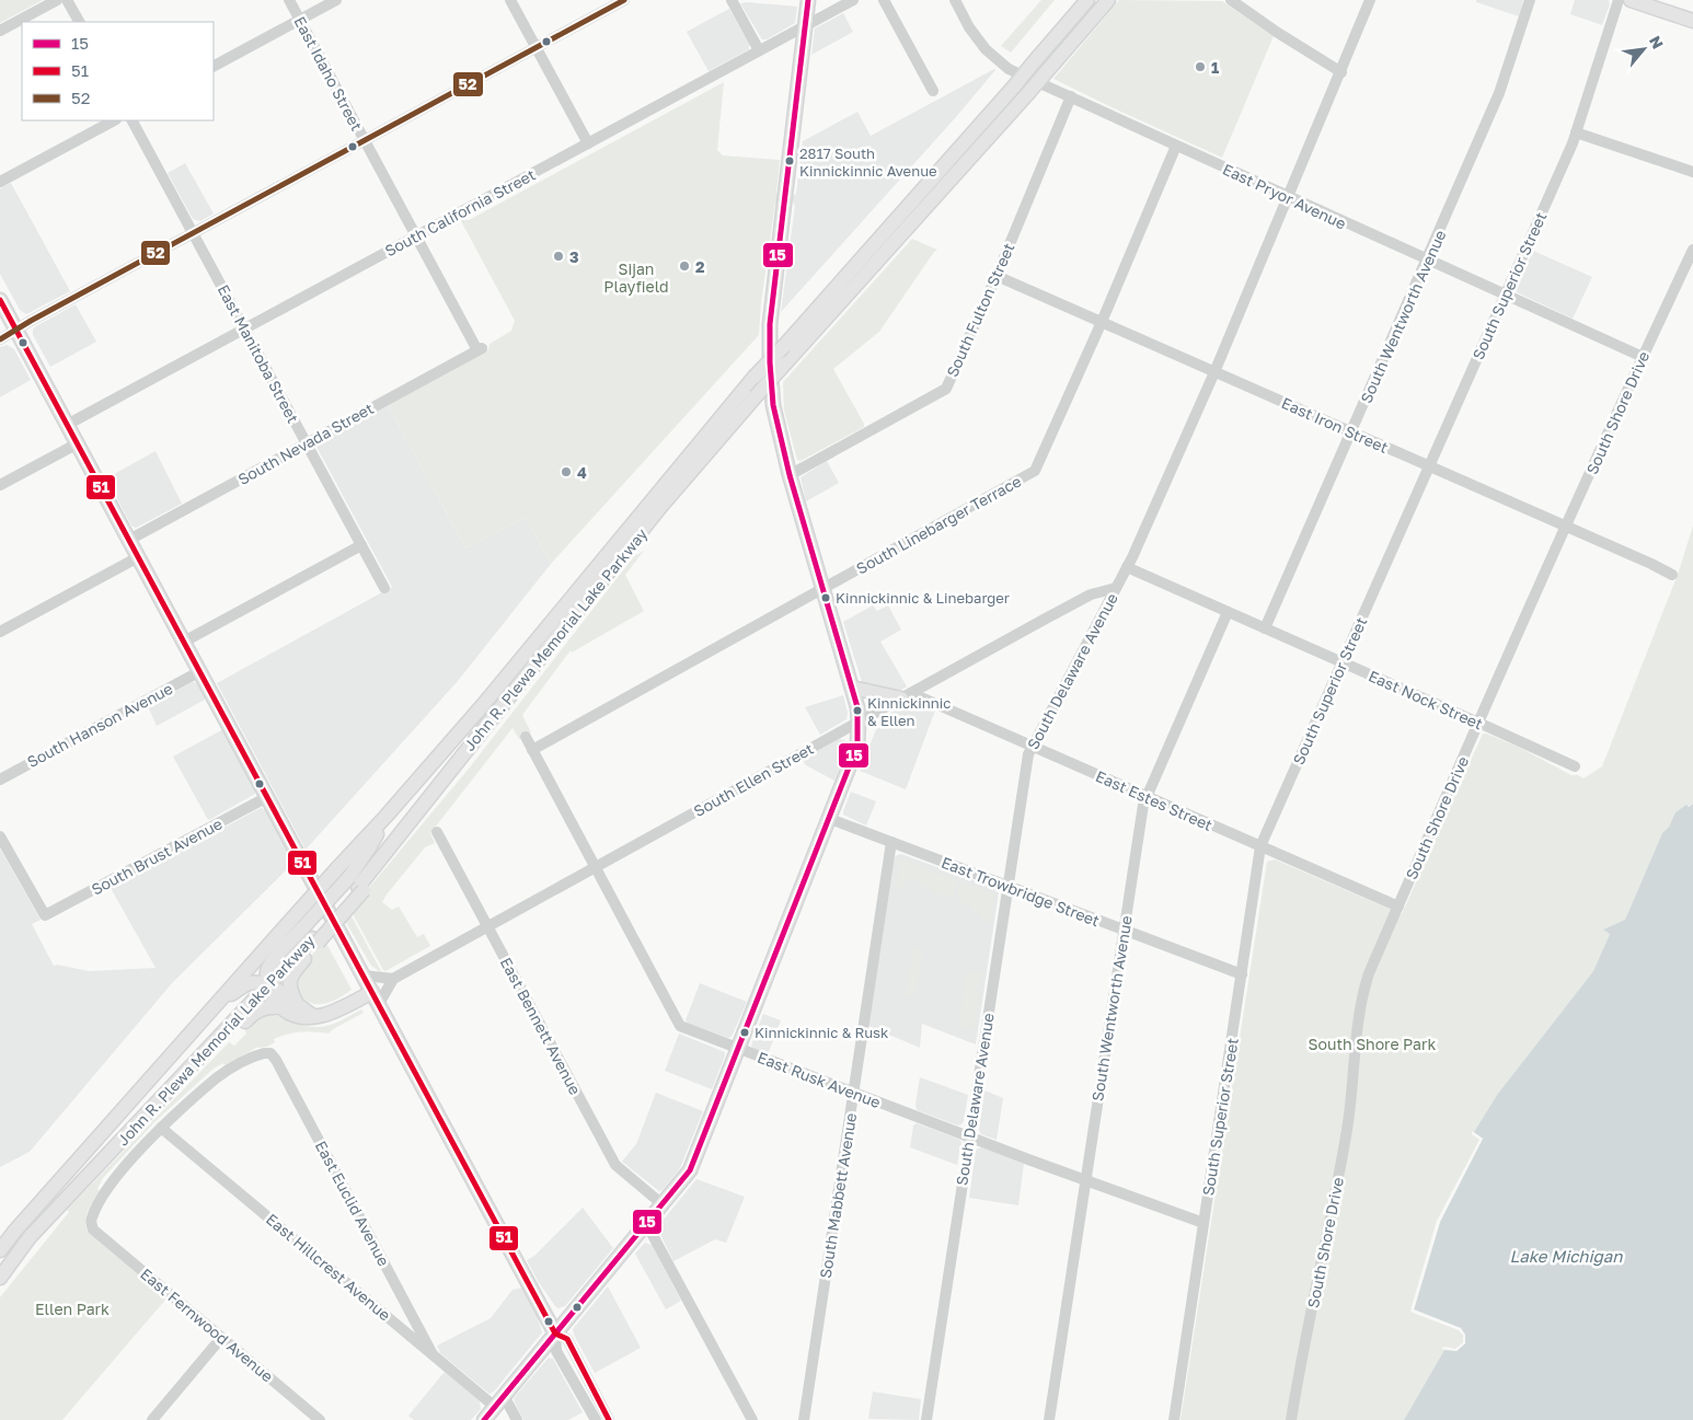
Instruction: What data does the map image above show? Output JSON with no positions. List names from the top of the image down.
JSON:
{
  "streets": {
    "main road": ["John R. Plewa Memorial Lake Parkway"],
    "street": [
      "East Idaho Street",
      "East Pryor Avenue",
      "South California Street",
      "South Superior Street",
      "South Fulton Street",
      "South Wentworth Avenue",
      "East Manitoba Street",
      "South Shore Drive",
      "East Iron Street",
      "South Nevada Street",
      "South Linebarger Terrace",
      "South Delaware Avenue",
      "East Nock Street",
      "South Hanson Avenue",
      "South Ellen Street",
      "East Estes Street",
      "South Brust Avenue",
      "East Trowbridge Street",
      "East Bennett Avenue",
      "East Rusk Avenue",
      "South Mabbett Avenue",
      "East Euclid Avenue",
      "East Hillcrest Avenue",
      "East Fernwood Avenue"
    ]
  },
  "crossings": [
    ["East Idaho Street", "South California Street"],
    ["East Idaho Street", "South Nevada Street"],
    ["East Pryor Avenue", "South Superior Street"],
    ["East Pryor Avenue", "South Fulton Street"],
    ["East Pryor Avenue", "South Wentworth Avenue"],
    ["East Pryor Avenue", "South Shore Drive"],
    ["East Pryor Avenue", "South Linebarger Terrace"],
    ["East Pryor Avenue", "South Delaware Avenue"],
    ["South California Street", "East Manitoba Street"],
    ["South Superior Street", "East Iron Street"],
    ["South Superior Street", "East Nock Street"],
    ["South Superior Street", "East Estes Street"],
    ["South Superior Street", "East Trowbridge Street"],
    ["South Superior Street", "East Rusk Avenue"],
    ["South Fulton Street", "East Iron Street"],
    ["South Wentworth Avenue", "East Iron Street"],
    ["South Wentworth Avenue", "East Nock Street"],
    ["South Wentworth Avenue", "East Estes Street"],
    ["South Wentworth Avenue", "East Trowbridge Street"],
    ["South Wentworth Avenue", "East Rusk Avenue"],
    ["East Manitoba Street", "South Nevada Street"],
    ["South Shore Drive", "East Iron Street"],
    ["South Shore Drive", "East Nock Street"],
    ["South Shore Drive", "East Estes Street"],
    ["East Iron Street", "South Linebarger Terrace"],
    ["East Iron Street", "South Delaware Avenue"],
    ["South Linebarger Terrace", "East Rusk Avenue"],
    ["South Delaware Avenue", "East Nock Street"],
    ["South Delaware Avenue", "South Ellen Street"],
    ["South Delaware Avenue", "East Estes Street"],
    ["South Delaware Avenue", "East Trowbridge Street"],
    ["South Delaware Avenue", "East Rusk Avenue"],
    ["South Ellen Street", "East Estes Street"],
    ["South Ellen Street", "East Bennett Avenue"],
    ["South Ellen Street", "East Rusk Avenue"],
    ["East Trowbridge Street", "South Mabbett Avenue"],
    ["East Rusk Avenue", "South Mabbett Avenue"],
    ["East Euclid Avenue", "East Hillcrest Avenue"],
    ["East Euclid Avenue", "East Fernwood Avenue"],
    ["East Hillcrest Avenue", "East Fernwood Avenue"]
  ],
  "water": ["Lake Michigan"],
  "parks": ["Sijan Playfield", "South Shore Park", "Ellen Park"],
  "places": [
    "1",
    "2817 South Kinnickinnic Avenue",
    "3",
    "2",
    "4",
    "Kinnickinnic & Linebarger",
    "Kinnickinnic & Ellen",
    "Kinnickinnic & Rusk"
  ],
  "lines": ["transit line 15", "transit line 52", "transit line 51"],
  "legend": ["15", "51", "52"],
  "north": "top right"
}
